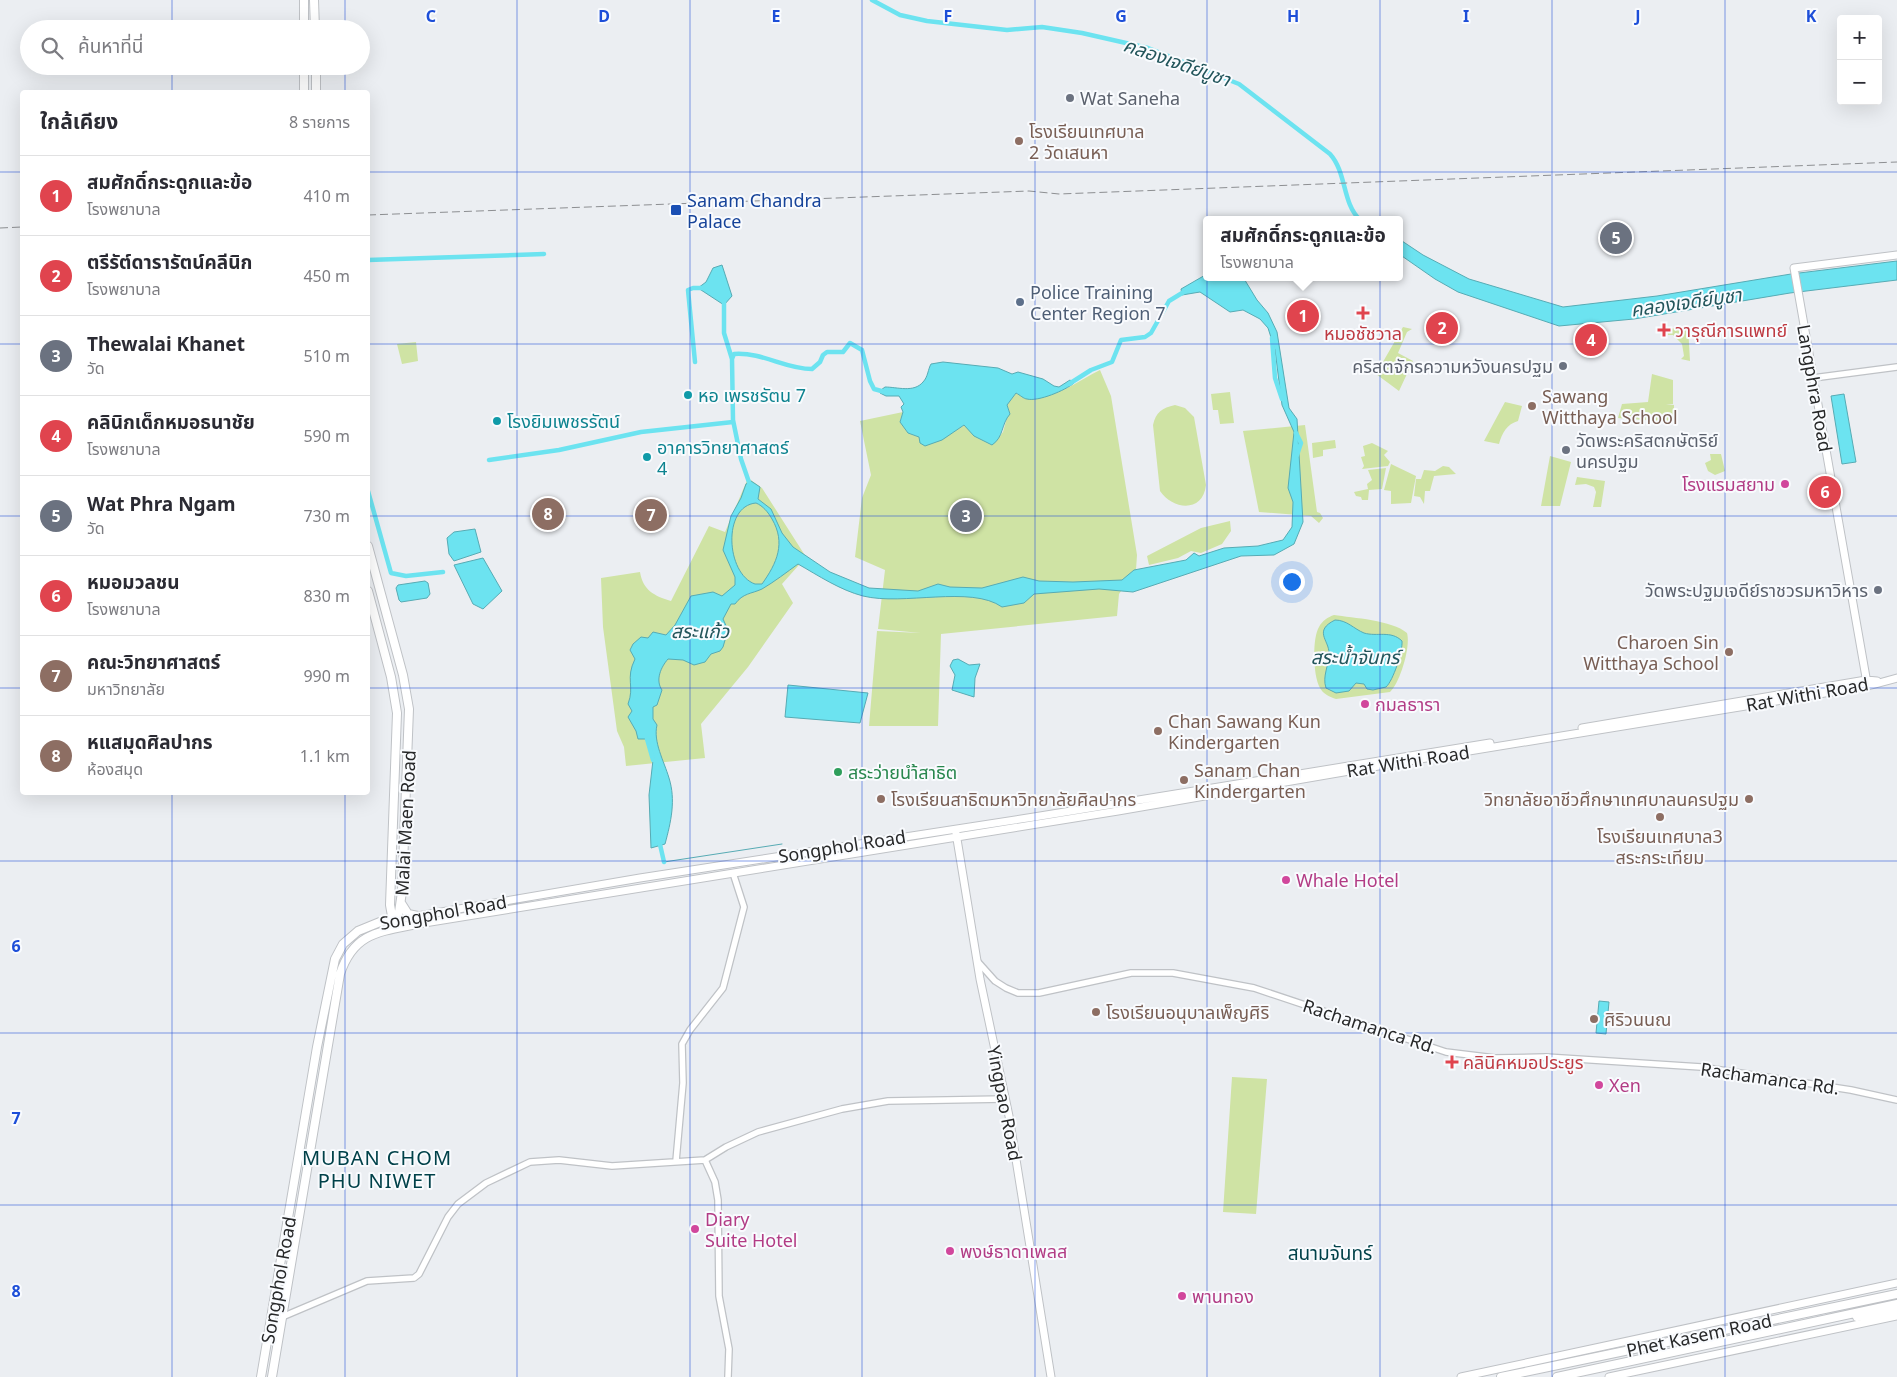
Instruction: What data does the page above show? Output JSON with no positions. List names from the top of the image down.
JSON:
{
  "streets": {
    "highway": ["Malai Maen Road", "Songphol Road", "Phet Kasem Road"],
    "main road": ["Langphra Road", "Rat Withi Road", "Yingpao Road"],
    "street": ["Rachamanca Rd."]
  },
  "crossings": [
    ["Langphra Road", "Rat Withi Road"],
    ["Rat Withi Road", "Songphol Road"],
    ["Rat Withi Road", "Yingpao Road"],
    ["Malai Maen Road", "Songphol Road"],
    ["Songphol Road", "Yingpao Road"],
    ["Rachamanca Rd.", "Yingpao Road"]
  ],
  "districts": ["MUBAN CHOM PHU NIWET", "สนามจันทร์"],
  "water": ["คลองเจดีย์บูชา", "สระแก้ว", "สระน้ำจันทร์"],
  "places": {
    "other": [
      "Wat Saneha",
      "โรงเรียนเทศบาล 2 วัดเสนหา",
      "Police Training Center Region 7",
      "คริสตจักรความหวังนครปฐม",
      "หอ เพรชรัตน 7",
      "Sawang Witthaya School",
      "โรงยิมเพชรรัตน์",
      "วัดพระคริสตกษัตริย์ นครปฐม",
      "อาคารวิทยาศาสตร์ 4",
      "โรงแรมสยาม",
      "วัดพระปฐมเจดีย์ราชวรมหาวิหาร",
      "Charoen Sin Witthaya School",
      "กมลธารา",
      "Chan Sawang Kun Kindergarten",
      "สระว่ายนำ้สาธิต",
      "Sanam Chan Kindergarten",
      "โรงเรียนสาธิตมหาวิทยาลัยศิลปากร",
      "วิทยาลัยอาชีวศึกษาเทศบาลนครปฐม",
      "โรงเรียนเทศบาล3 สระกระเทียม",
      "Whale Hotel",
      "โรงเรียนอนุบาลเพ็ญศิริ",
      "ศิริวนนณ",
      "Xen",
      "Diary Suite Hotel",
      "พงษ์ธาดาเพลส",
      "พานทอง"
    ],
    "transit": ["Sanam Chandra Palace"],
    "health": ["หมอชัชวาล", "วารุณีการแพทย์", "คลินิคหมอประยูร"]
  },
  "page": {
    "map_buttons": ["+", "−"],
    "search": "ค้นหาที่นี่",
    "heading": ["ใกล้เคียง", "8 รายการ"],
    "list": [
      {
        "mark": "1",
        "name": "สมศักดิ์กระดูกและข้อ",
        "note": "โรงพยาบาล",
        "value": "410 m"
      },
      {
        "mark": "2",
        "name": "ตรีรัต์ดารารัตน์คลีนิก",
        "note": "โรงพยาบาล",
        "value": "450 m"
      },
      {
        "mark": "3",
        "name": "Thewalai Khanet",
        "note": "วัด",
        "value": "510 m"
      },
      {
        "mark": "4",
        "name": "คลินิกเด็กหมอธนาชัย",
        "note": "โรงพยาบาล",
        "value": "590 m"
      },
      {
        "mark": "5",
        "name": "Wat Phra Ngam",
        "note": "วัด",
        "value": "730 m"
      },
      {
        "mark": "6",
        "name": "หมอมวลชน",
        "note": "โรงพยาบาล",
        "value": "830 m"
      },
      {
        "mark": "7",
        "name": "คณะวิทยาศาสตร์",
        "note": "มหาวิทยาลัย",
        "value": "990 m"
      },
      {
        "mark": "8",
        "name": "หแสมุดศิลปากร",
        "note": "ห้องสมุด",
        "value": "1.1 km"
      }
    ],
    "popup": ["สมศักดิ์กระดูกและข้อ", "โรงพยาบาล"],
    "pins": [
      "5",
      "1",
      "2",
      "4",
      "6",
      "8",
      "7",
      "3"
    ]
  },
  "grid": {
    "columns": [
      "C",
      "D",
      "E",
      "F",
      "G",
      "H",
      "I",
      "J",
      "K"
    ],
    "rows": ["6", "7", "8"]
  }
}
